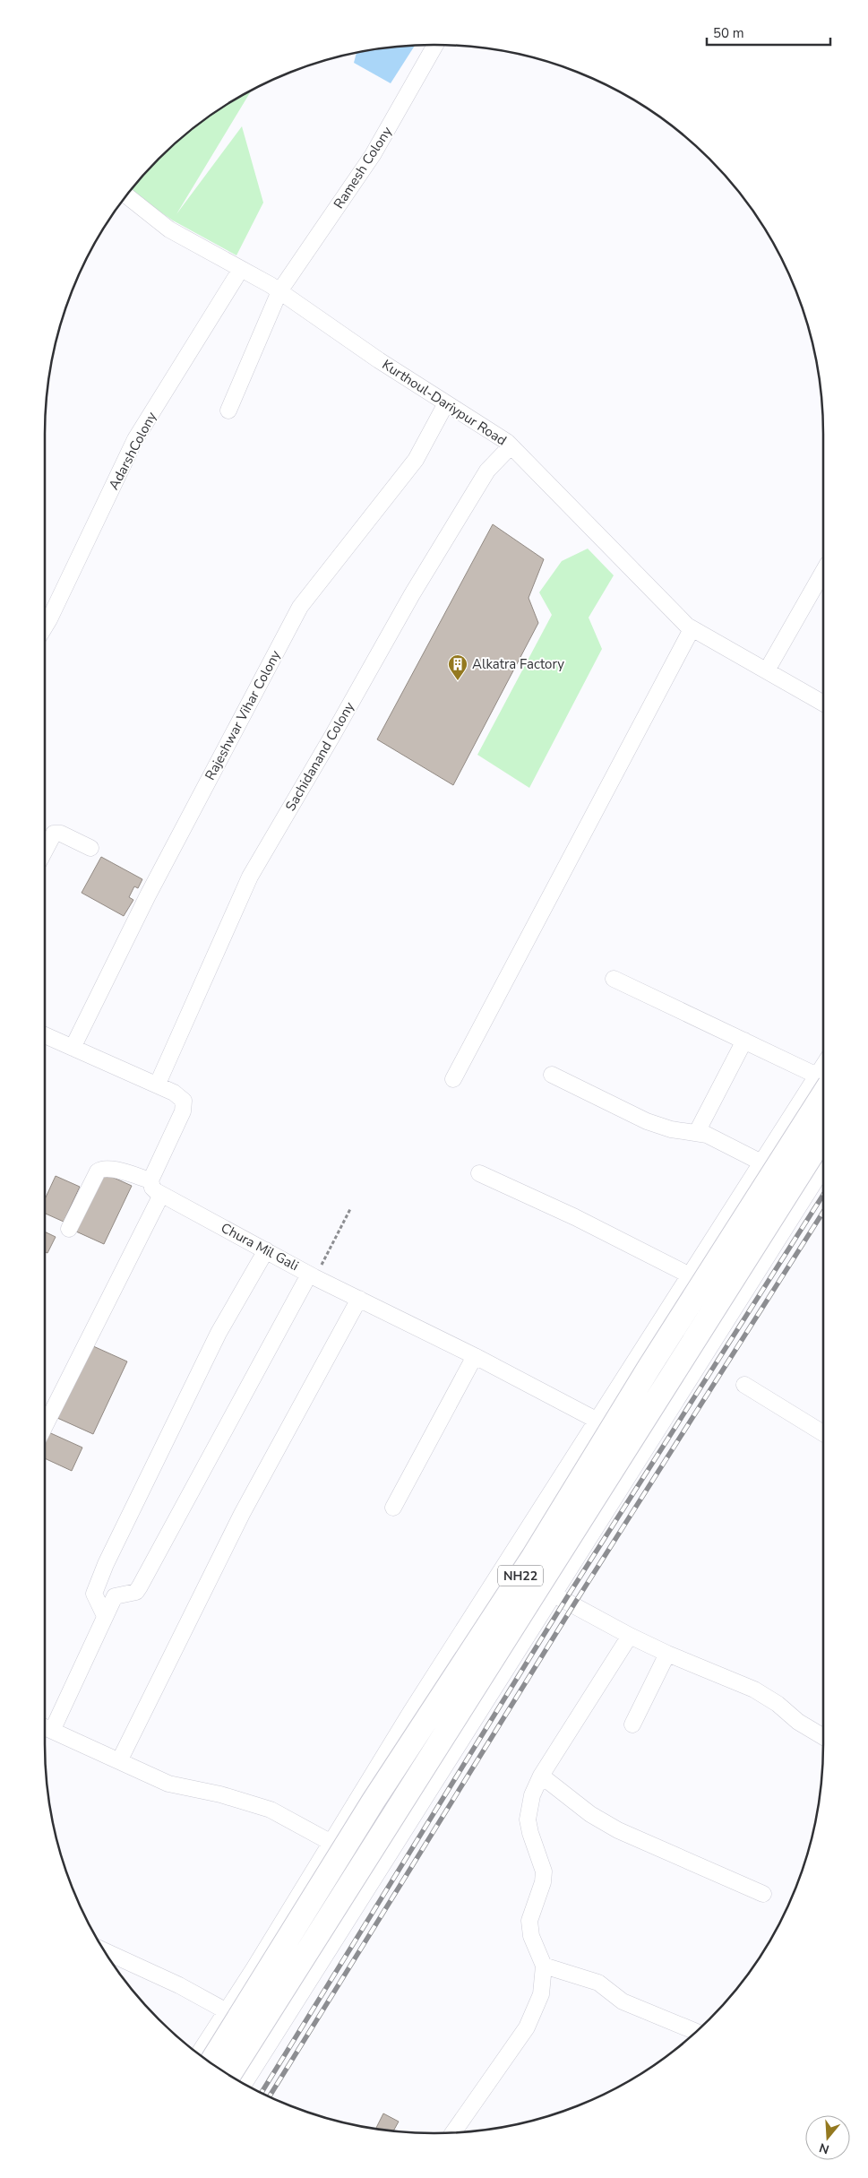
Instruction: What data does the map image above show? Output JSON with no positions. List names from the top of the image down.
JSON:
{
  "streets": {
    "highway": ["NH22"],
    "street": [
      "Ramesh Colony",
      "Kurthoul-Dariypur Road",
      "AdarshColony",
      "Rajeshwar Vihar Colony",
      "Sachidanand Colony",
      "Chura Mil Gali"
    ]
  },
  "crossings": [
    ["Ramesh Colony", "Kurthoul-Dariypur Road"],
    ["Kurthoul-Dariypur Road", "AdarshColony"],
    ["Kurthoul-Dariypur Road", "Rajeshwar Vihar Colony"],
    ["Kurthoul-Dariypur Road", "Sachidanand Colony"]
  ],
  "places": {
    "building": ["Alkatra Factory"]
  },
  "scale_bar": "50 m",
  "north": "bottom"
}
